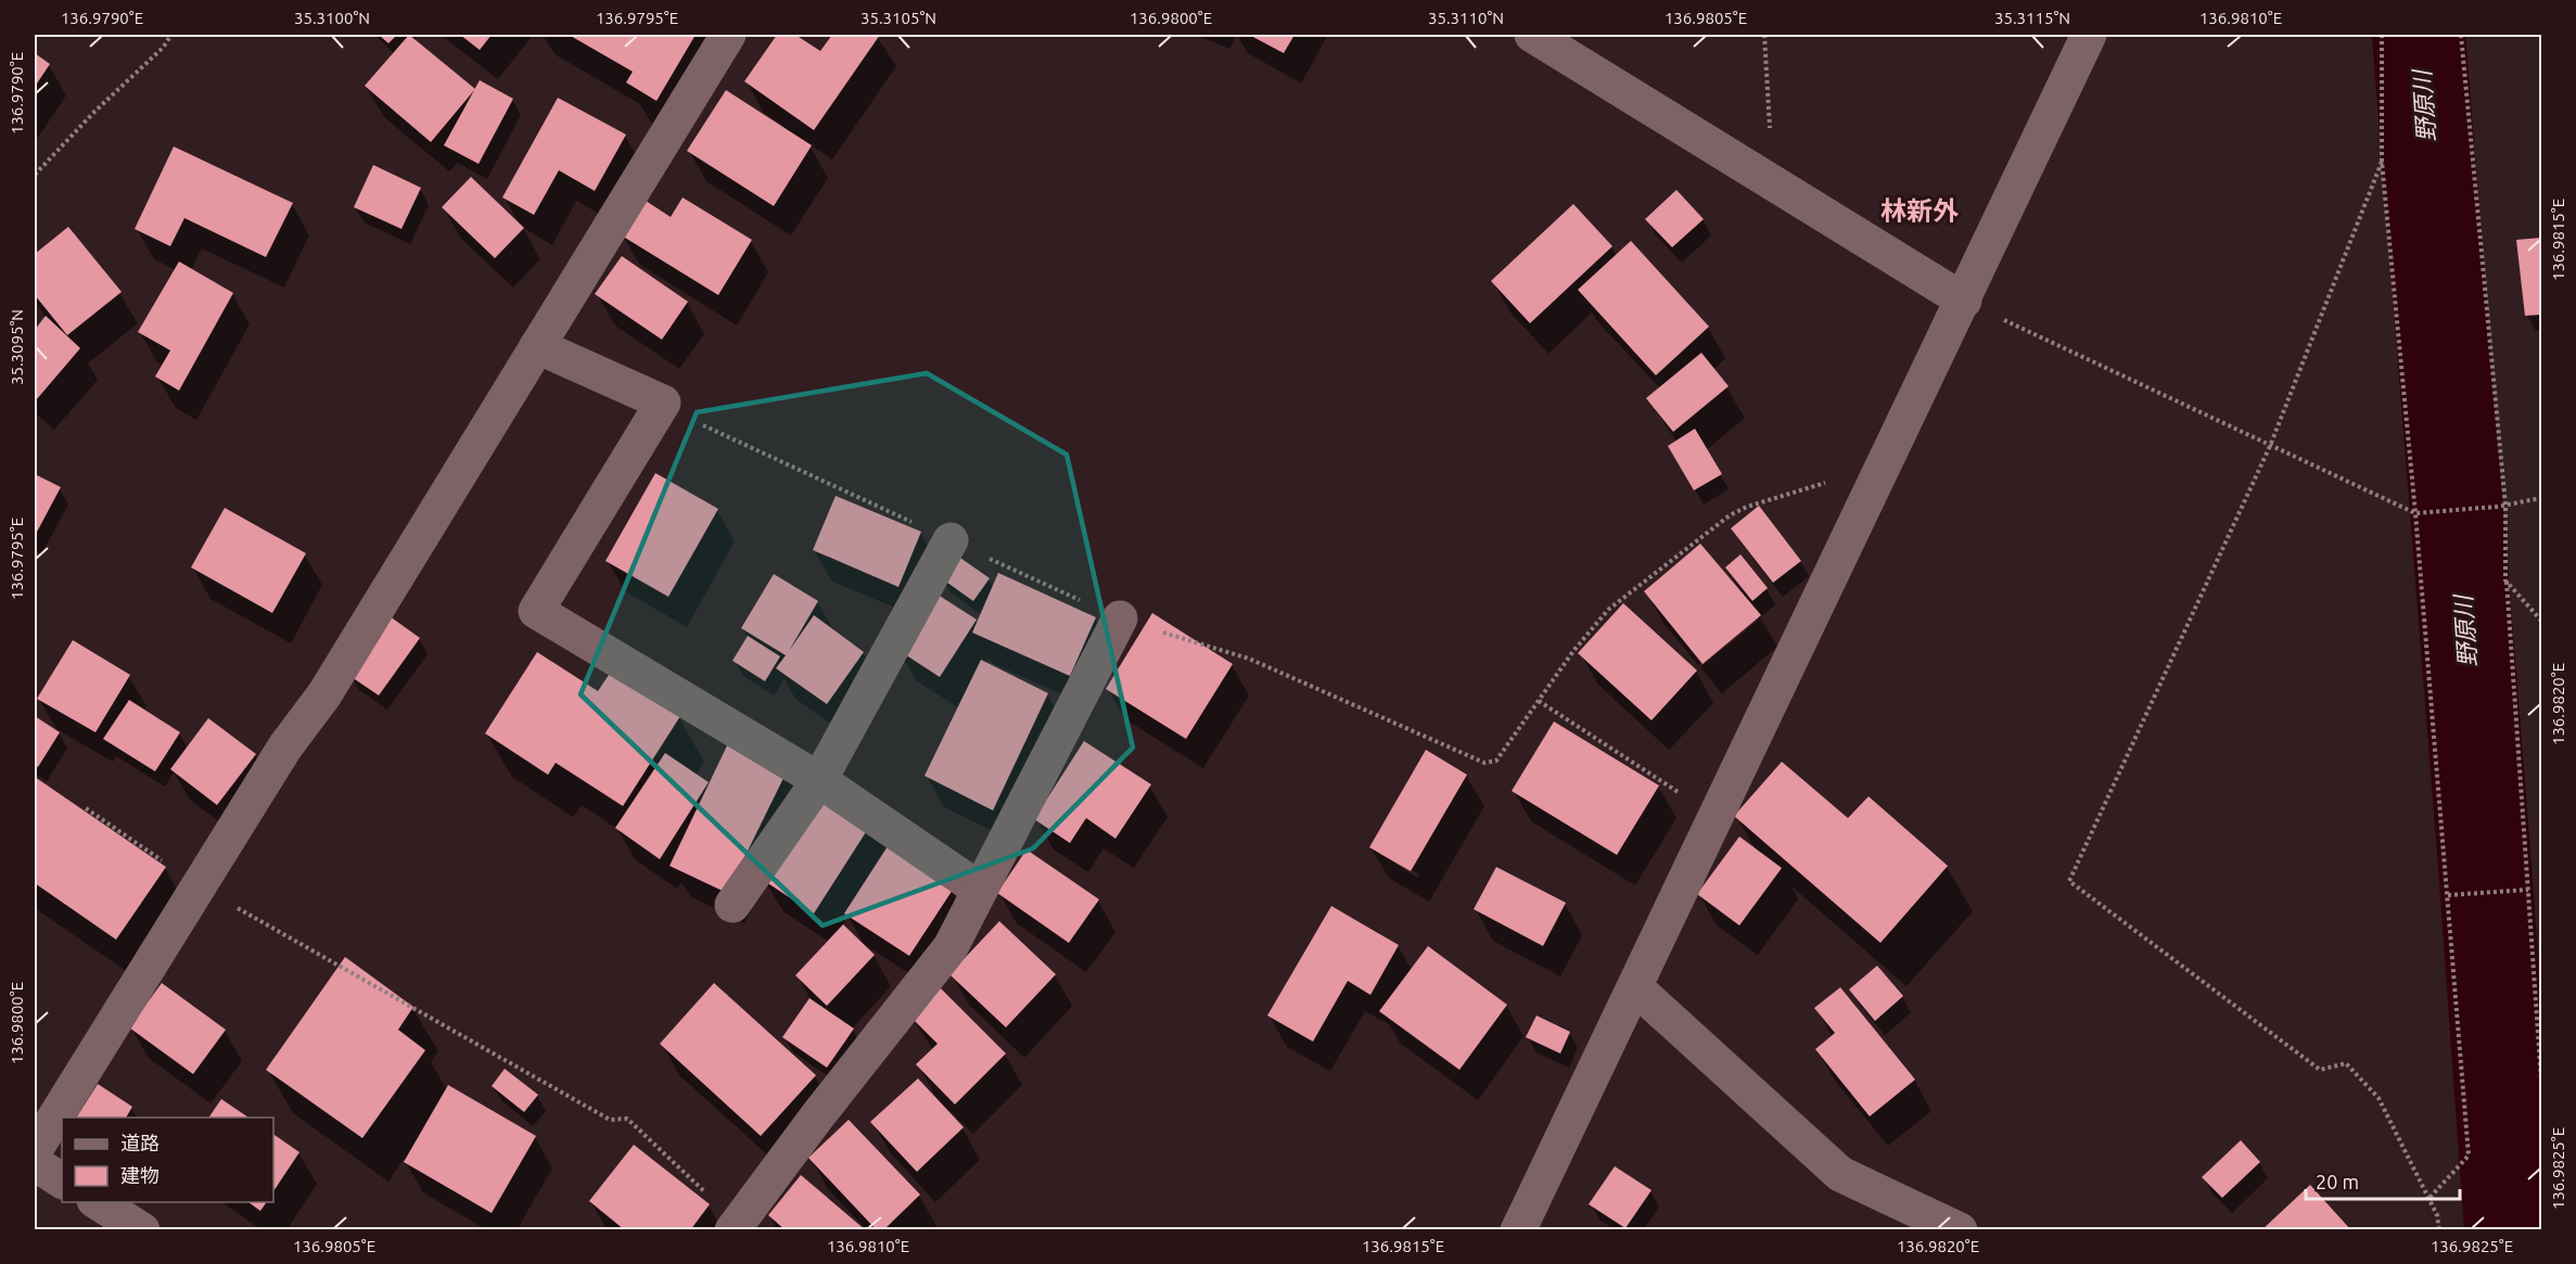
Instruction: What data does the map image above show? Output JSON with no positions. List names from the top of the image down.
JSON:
{
  "districts": ["林新外"],
  "water": ["野原川"],
  "legend": ["道路", "建物"],
  "scale_bar": "20 m",
  "coordinates": [
    "136.9790°E",
    "35.3100°N",
    "136.9795°E",
    "35.3105°N",
    "136.9800°E",
    "35.3110°N",
    "136.9805°E",
    "35.3115°N",
    "136.9810°E",
    "136.9815°E",
    "35.3095°N",
    "136.9820°E",
    "136.9825°E"
  ]
}
